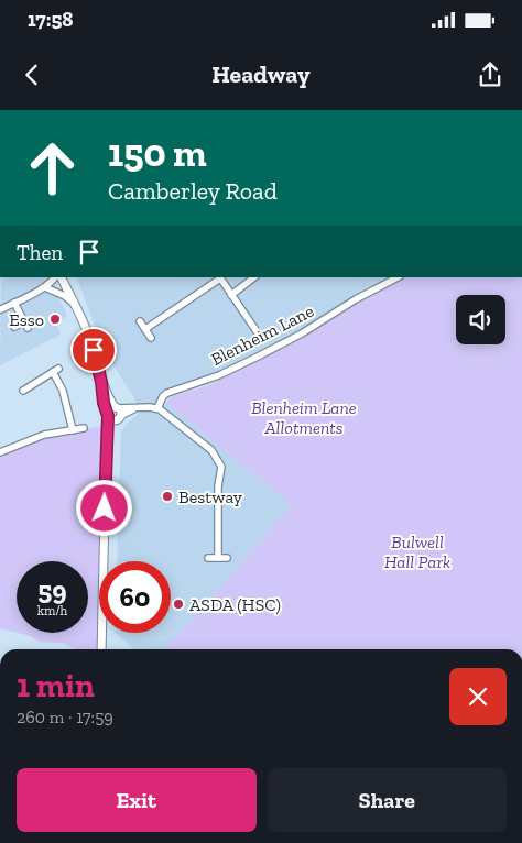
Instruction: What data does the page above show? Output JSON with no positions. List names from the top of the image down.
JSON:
{
  "streets": {
    "street": ["Blenheim Lane"]
  },
  "parks": ["Blenheim Lane Allotments", "Bulwell Hall Park"],
  "places": ["Esso", "Bestway", "ASDA (HSC)"],
  "page": {
    "status": "17:58",
    "header": "Headway",
    "turn": ["150 m", "Camberley Road"],
    "then": "Then",
    "speed": "59 km/h",
    "limit": "60",
    "heading": ["1 min", "260 m · 17:59"],
    "buttons": ["Exit", "Share"]
  }
}
